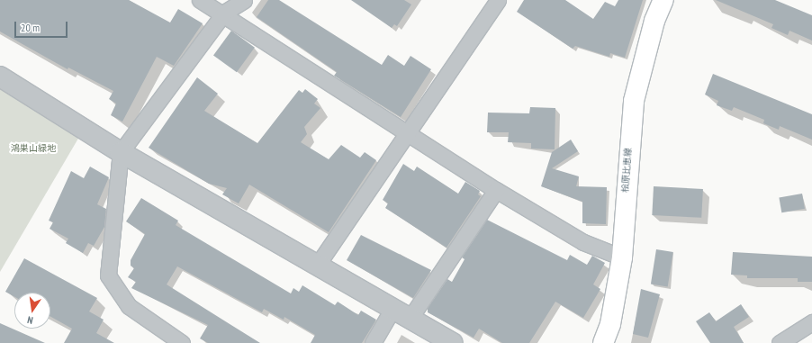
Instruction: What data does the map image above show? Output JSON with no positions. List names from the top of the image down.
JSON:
{
  "streets": {
    "main road": ["桧原比恵線"]
  },
  "parks": ["鴻巣山緑地"],
  "scale_bar": "20 m",
  "north": "bottom"
}
